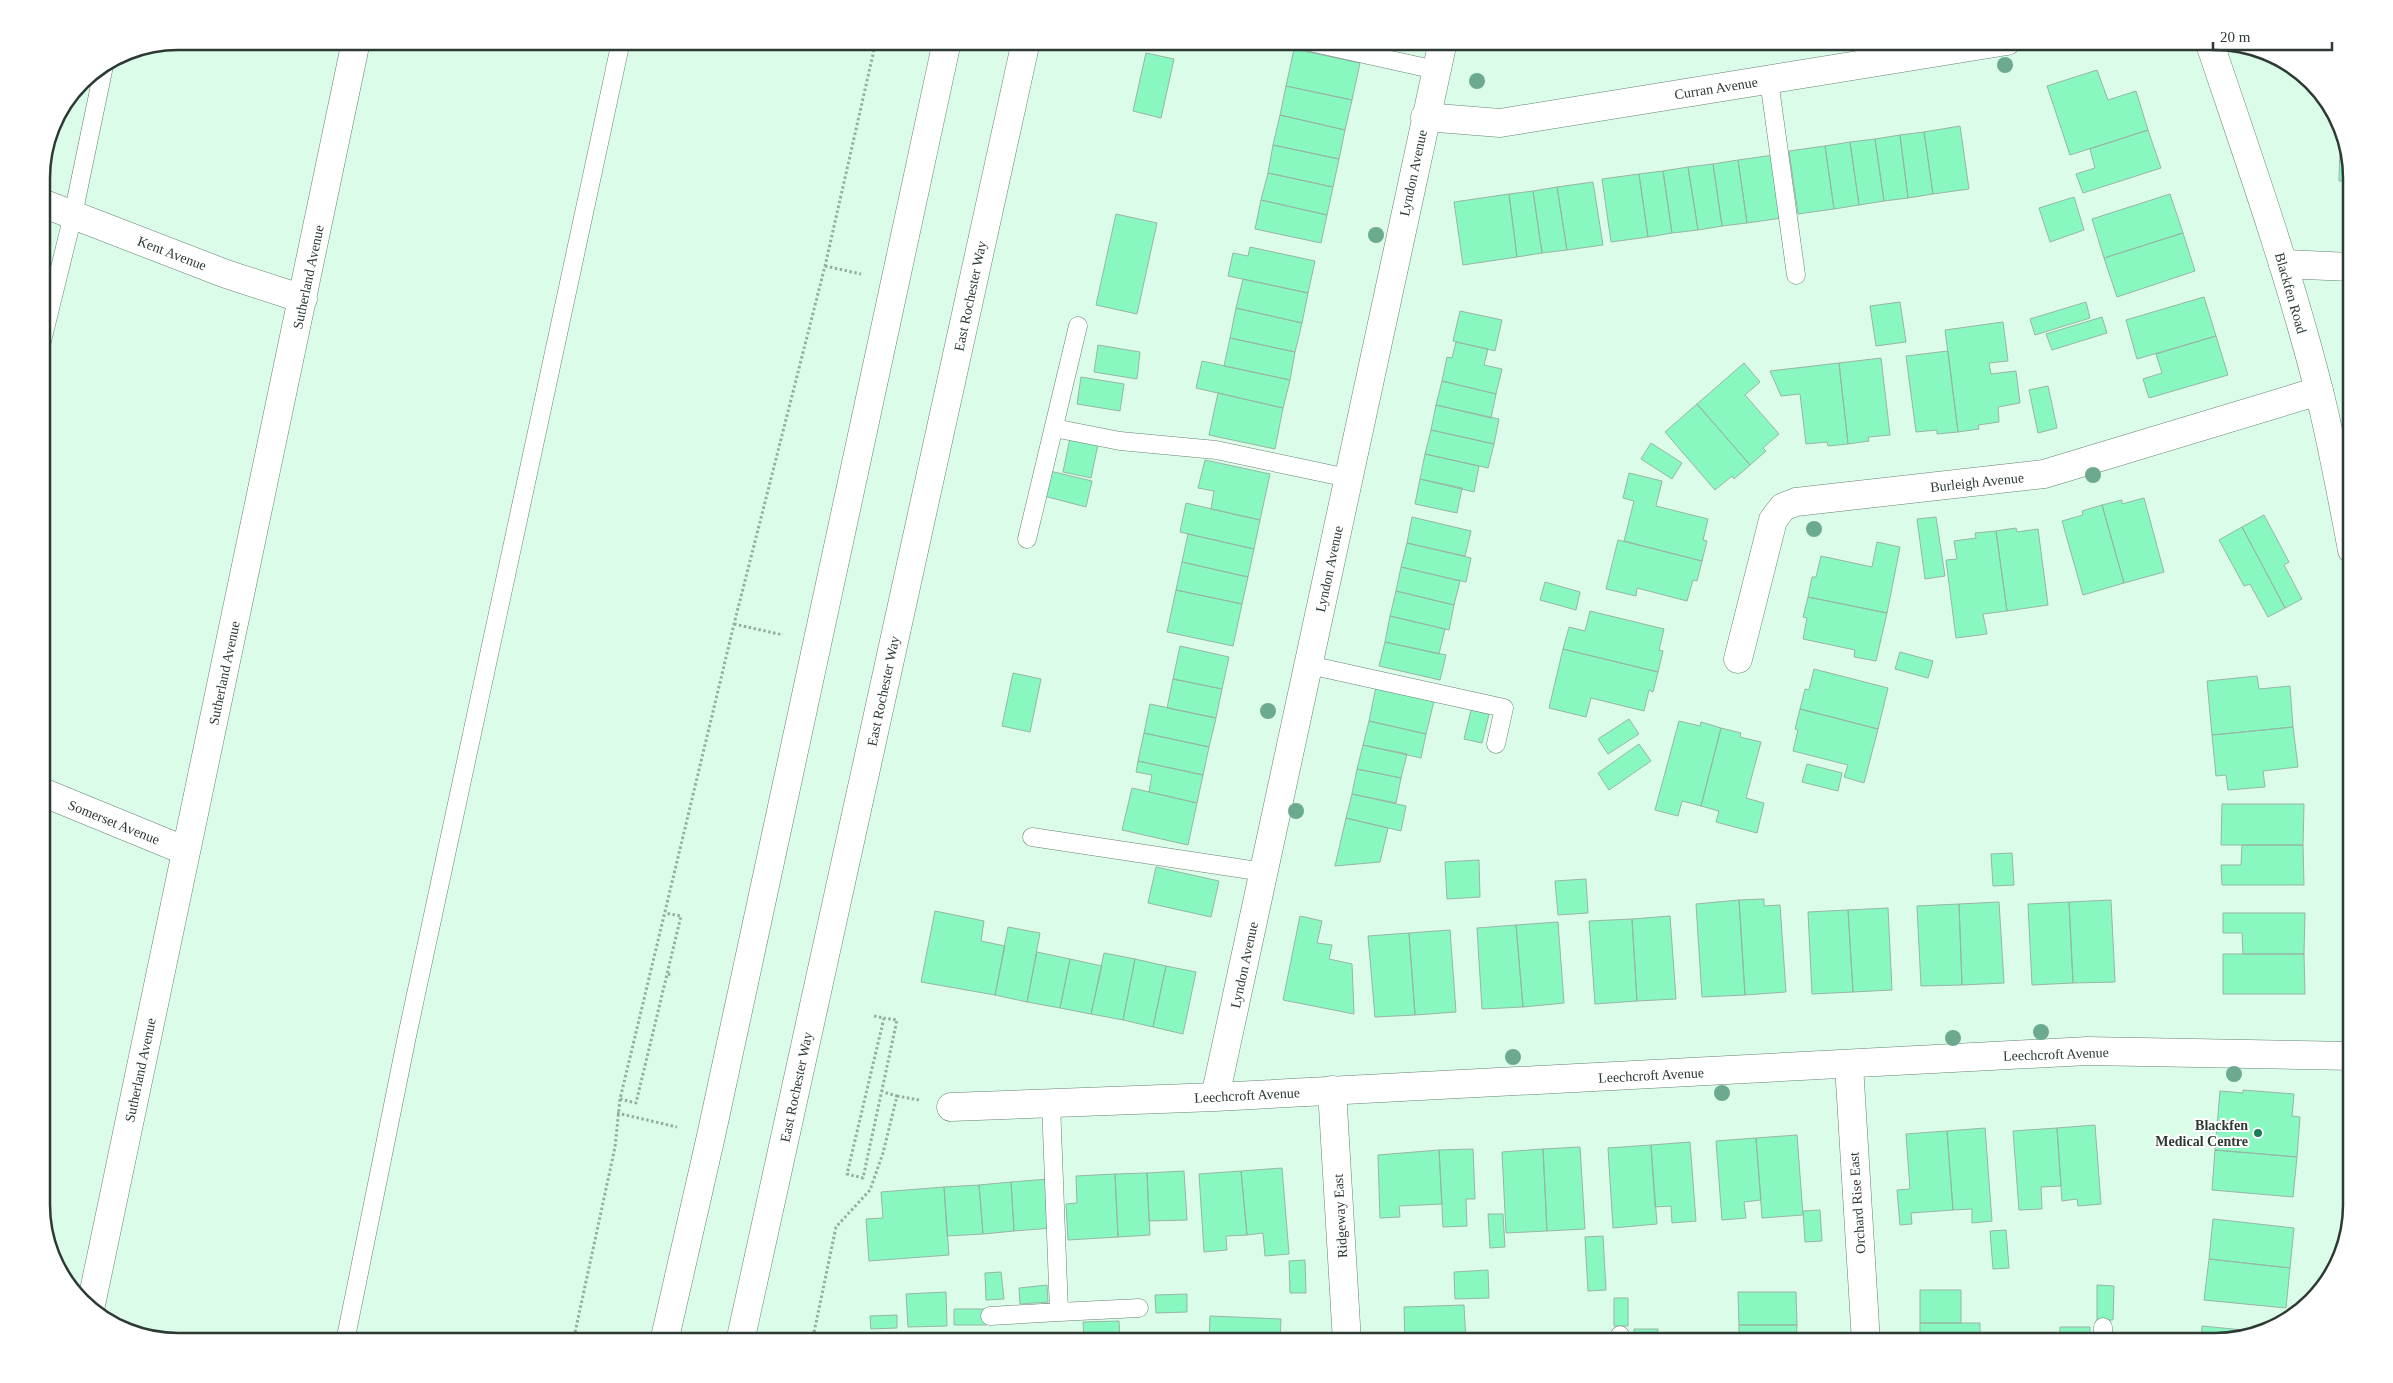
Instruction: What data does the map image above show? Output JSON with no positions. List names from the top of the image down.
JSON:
{
  "streets": {
    "main road": [
      "Curran Avenue",
      "Lyndon Avenue",
      "Kent Avenue",
      "Sutherland Avenue",
      "Blackfen Road",
      "East Rochester Way",
      "Burleigh Avenue",
      "Somerset Avenue",
      "Leechcroft Avenue",
      "Orchard Rise East",
      "Ridgeway East"
    ]
  },
  "crossings": [
    ["Curran Avenue", "Lyndon Avenue"],
    ["Lyndon Avenue", "Leechcroft Avenue"],
    ["Kent Avenue", "Sutherland Avenue"],
    ["Sutherland Avenue", "Somerset Avenue"],
    ["Blackfen Road", "Burleigh Avenue"],
    ["Leechcroft Avenue", "Orchard Rise East"],
    ["Leechcroft Avenue", "Ridgeway East"]
  ],
  "places": ["Blackfen Medical Centre"],
  "scale_bar": "20 m"
}
